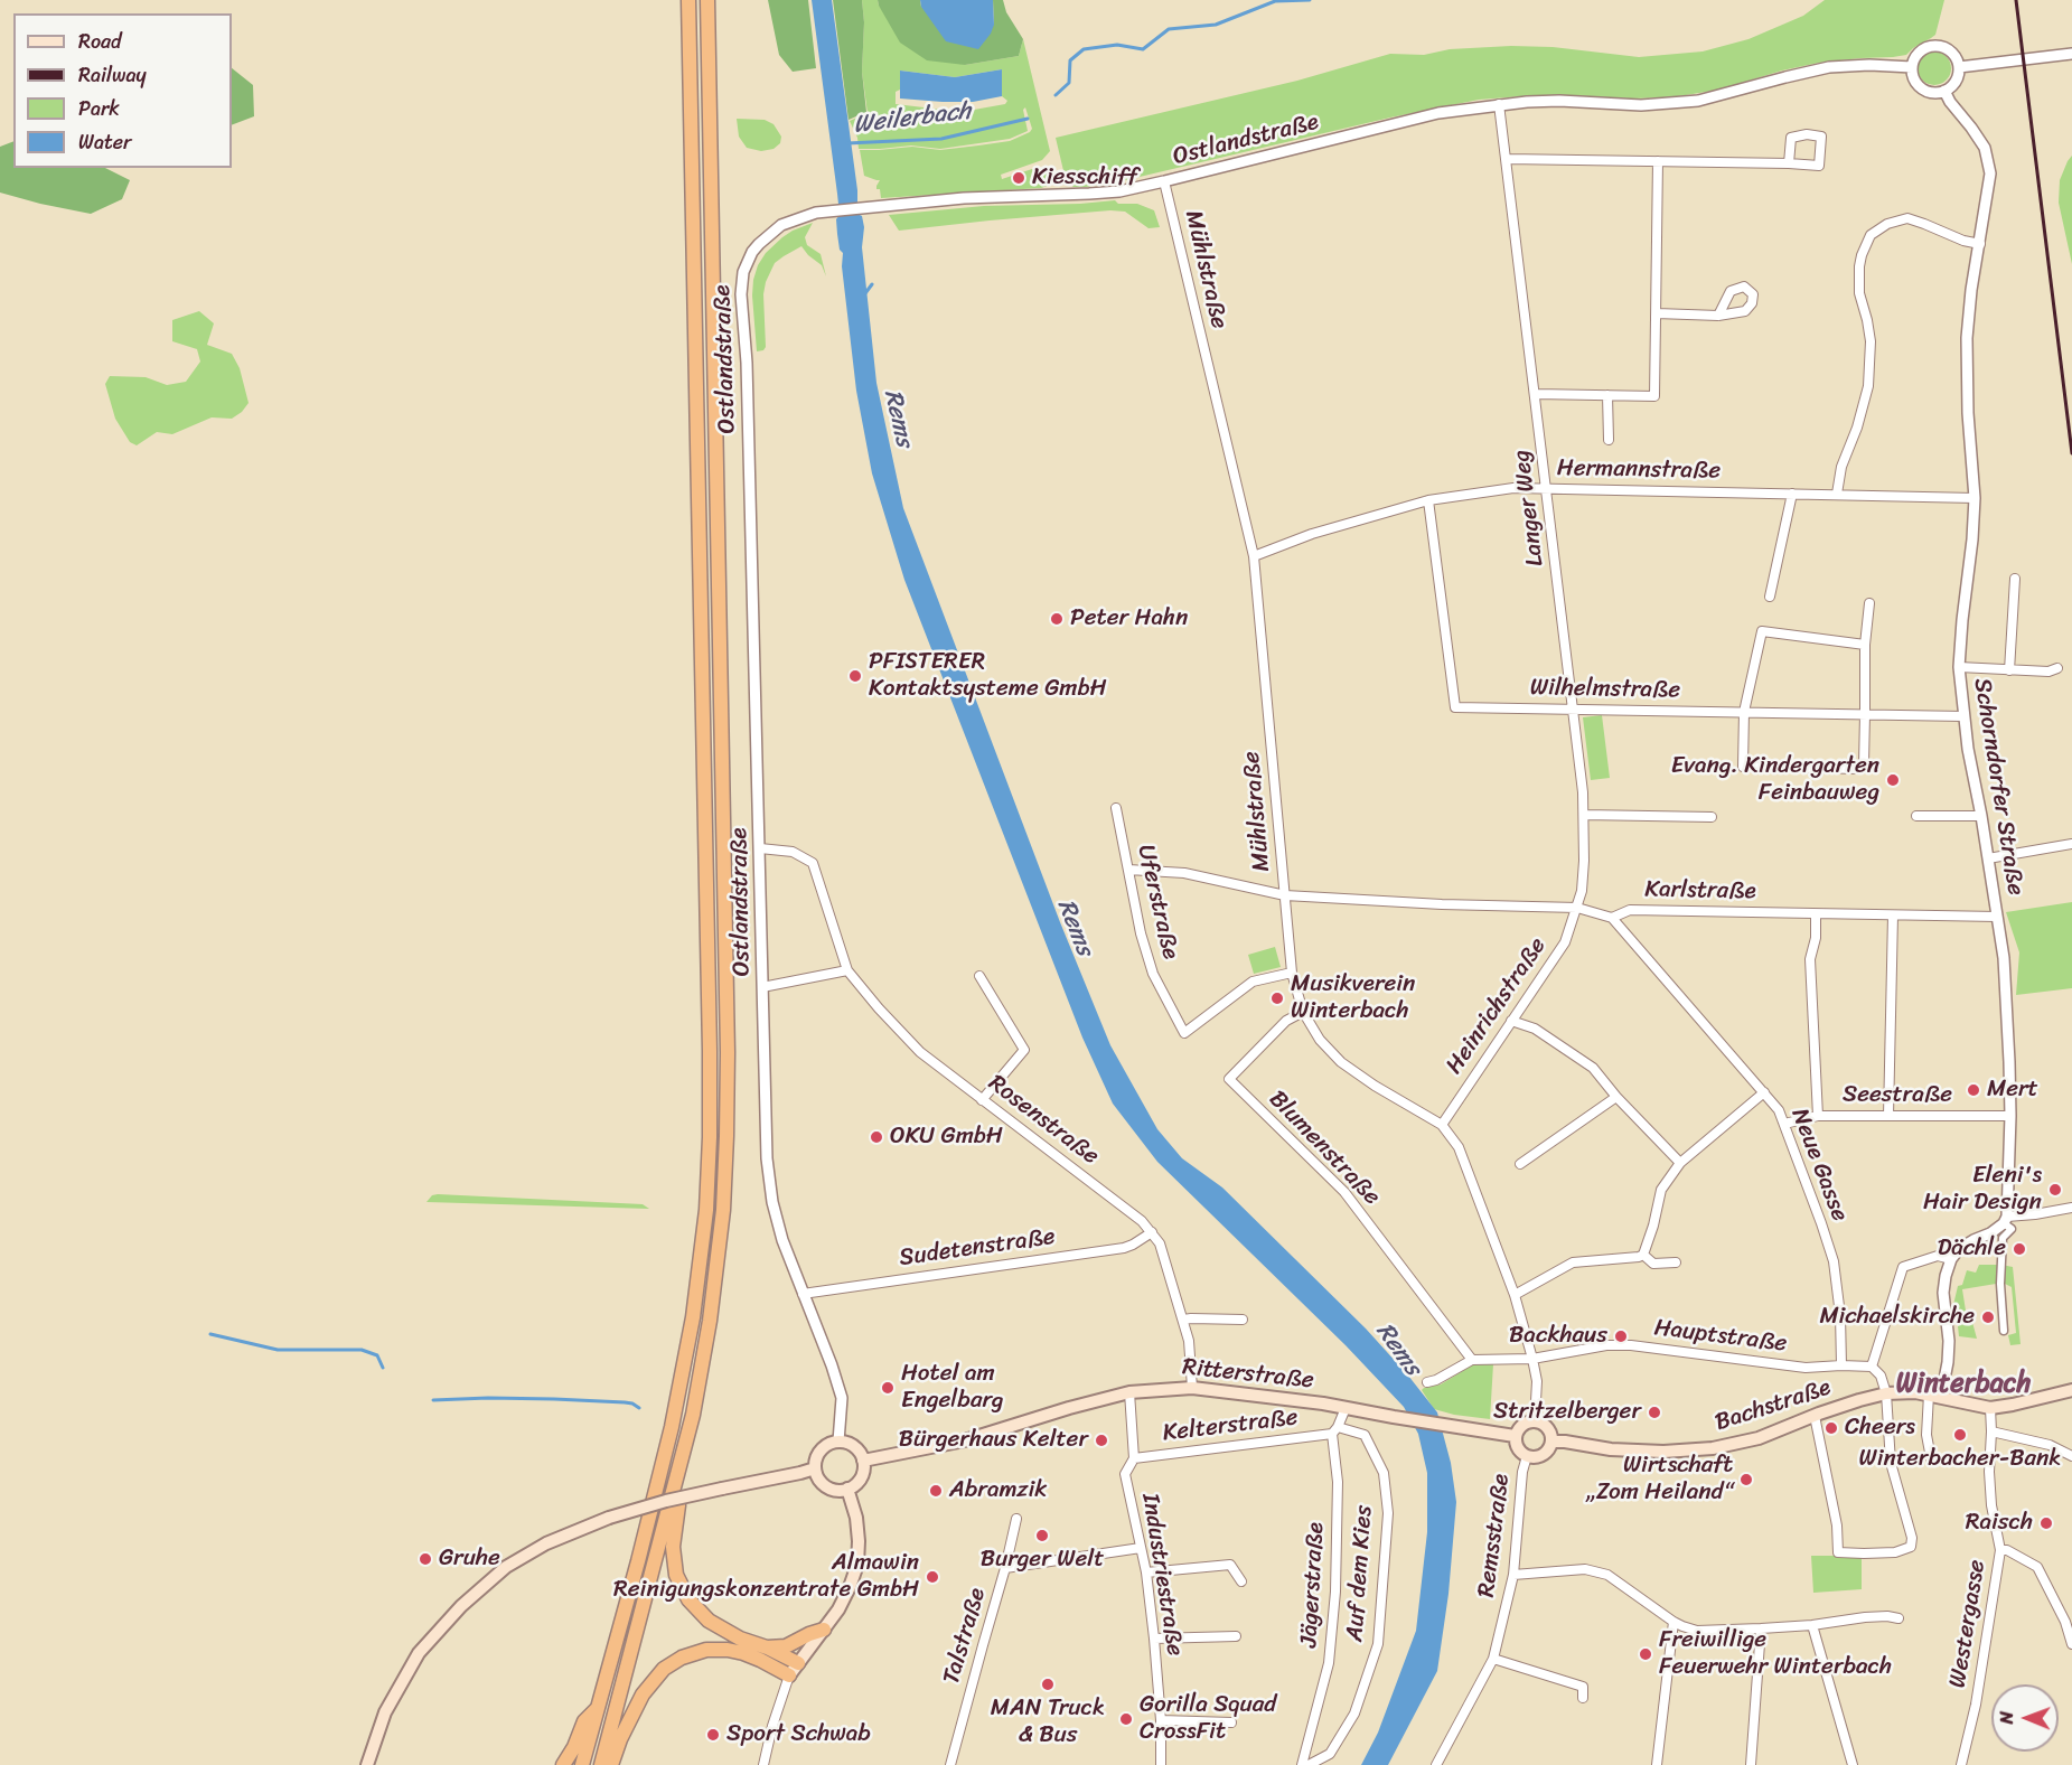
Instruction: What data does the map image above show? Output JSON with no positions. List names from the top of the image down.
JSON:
{
  "streets": {
    "main road": ["Ritterstraße", "Bachstraße"],
    "street": [
      "Ostlandstraße",
      "Mühlstraße",
      "Hermannstraße",
      "Langer Weg",
      "Wilhelmstraße",
      "Schorndorfer Straße",
      "Karlstraße",
      "Uferstraße",
      "Heinrichstraße",
      "Seestraße",
      "Rosenstraße",
      "Blumenstraße",
      "Neue Gasse",
      "Sudetenstraße",
      "Hauptstraße",
      "Kelterstraße",
      "Remsstraße",
      "Auf dem Kies",
      "Industriestraße",
      "Jägerstraße",
      "Westergasse",
      "Talstraße"
    ]
  },
  "crossings": [
    ["Ostlandstraße", "Mühlstraße"],
    ["Ostlandstraße", "Langer Weg"],
    ["Ostlandstraße", "Schorndorfer Straße"],
    ["Ostlandstraße", "Rosenstraße"],
    ["Ostlandstraße", "Sudetenstraße"],
    ["Ostlandstraße", "Ritterstraße"],
    ["Mühlstraße", "Hermannstraße"],
    ["Mühlstraße", "Karlstraße"],
    ["Mühlstraße", "Uferstraße"],
    ["Mühlstraße", "Heinrichstraße"],
    ["Mühlstraße", "Blumenstraße"],
    ["Mühlstraße", "Hauptstraße"],
    ["Hermannstraße", "Langer Weg"],
    ["Hermannstraße", "Wilhelmstraße"],
    ["Hermannstraße", "Schorndorfer Straße"],
    ["Langer Weg", "Wilhelmstraße"],
    ["Langer Weg", "Karlstraße"],
    ["Langer Weg", "Heinrichstraße"],
    ["Wilhelmstraße", "Schorndorfer Straße"],
    ["Schorndorfer Straße", "Karlstraße"],
    ["Schorndorfer Straße", "Seestraße"],
    ["Karlstraße", "Uferstraße"],
    ["Karlstraße", "Heinrichstraße"],
    ["Karlstraße", "Neue Gasse"],
    ["Seestraße", "Neue Gasse"],
    ["Rosenstraße", "Sudetenstraße"],
    ["Rosenstraße", "Ritterstraße"],
    ["Blumenstraße", "Hauptstraße"],
    ["Neue Gasse", "Hauptstraße"],
    ["Ritterstraße", "Bachstraße"],
    ["Ritterstraße", "Remsstraße"],
    ["Ritterstraße", "Industriestraße"],
    ["Ritterstraße", "Jägerstraße"],
    ["Bachstraße", "Remsstraße"],
    ["Bachstraße", "Westergasse"],
    ["Kelterstraße", "Auf dem Kies"],
    ["Kelterstraße", "Industriestraße"],
    ["Kelterstraße", "Jägerstraße"],
    ["Auf dem Kies", "Jägerstraße"]
  ],
  "districts": ["Winterbach"],
  "water": ["Weilerbach", "Rems"],
  "places": [
    "Kiesschiff",
    "Peter Hahn",
    "PFISTERER Kontaktsysteme GmbH",
    "Evang. Kindergarten Feinbauweg",
    "Musikverein Winterbach",
    "Mert",
    "OKU GmbH",
    "Eleni's Hair Design",
    "Dächle",
    "Michaelskirche",
    "Backhaus",
    "Hotel am Engelbarg",
    "Stritzelberger",
    "Cheers",
    "Winterbacher-Bank",
    "Bürgerhaus Kelter",
    "Wirtschaft „Zom Heiland“",
    "Abramzik",
    "Raisch",
    "Burger Welt",
    "Gruhe",
    "Almawin Reinigungskonzentrate GmbH",
    "Freiwillige Feuerwehr Winterbach",
    "MAN Truck & Bus",
    "Gorilla Squad CrossFit",
    "Sport Schwab"
  ],
  "legend": [
    "Road",
    "Railway",
    "Park",
    "Water"
  ],
  "north": "left"
}
